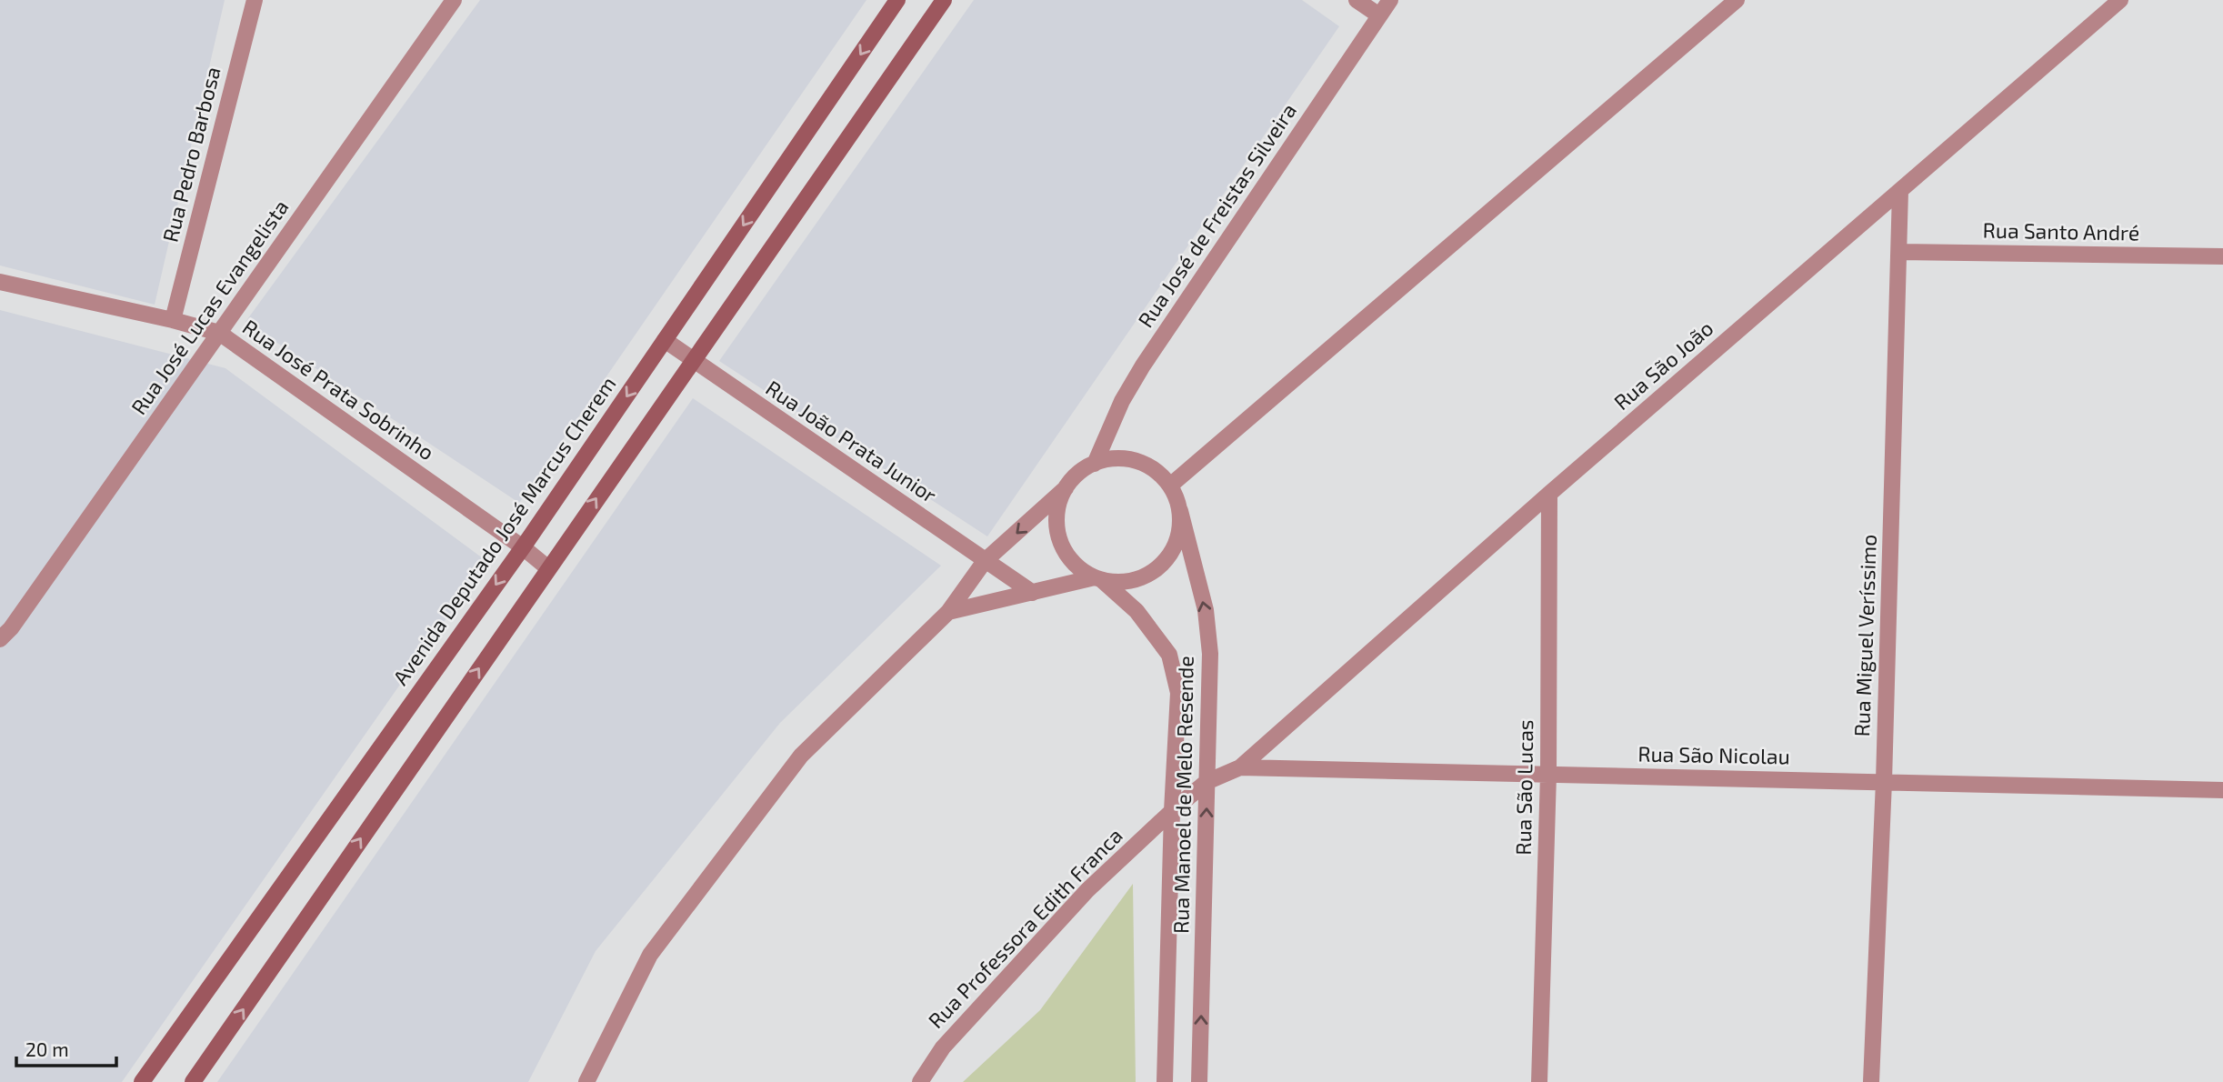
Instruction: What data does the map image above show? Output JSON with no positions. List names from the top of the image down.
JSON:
{
  "streets": {
    "main road": ["Avenida Deputado José Marcus Cherem"],
    "street": [
      "Rua Pedro Barbosa",
      "Rua José de Freistas Silveira",
      "Rua Santo André",
      "Rua José Lucas Evangelista",
      "Rua São João",
      "Rua José Prata Sobrinho",
      "Rua João Prata Junior",
      "Rua Miguel Veríssimo",
      "Rua São Nicolau",
      "Rua São Lucas",
      "Rua Manoel de Melo Resende",
      "Rua Professora Edith Franca"
    ]
  },
  "crossings": [
    ["Rua Pedro Barbosa", "Rua José Prata Sobrinho"],
    ["Rua José de Freistas Silveira", "Rua Manoel de Melo Resende"],
    ["Rua Santo André", "Rua Miguel Veríssimo"],
    ["Rua José Lucas Evangelista", "Rua José Prata Sobrinho"],
    ["Rua São João", "Rua Miguel Veríssimo"],
    ["Rua São João", "Rua São Nicolau"],
    ["Rua São João", "Rua São Lucas"],
    ["Rua José Prata Sobrinho", "Avenida Deputado José Marcus Cherem"],
    ["Rua João Prata Junior", "Avenida Deputado José Marcus Cherem"],
    ["Rua Miguel Veríssimo", "Rua São Nicolau"],
    ["Rua São Nicolau", "Rua São Lucas"],
    ["Rua São Nicolau", "Rua Manoel de Melo Resende"],
    ["Rua São Nicolau", "Rua Professora Edith Franca"],
    ["Rua Manoel de Melo Resende", "Rua Professora Edith Franca"]
  ],
  "scale_bar": "20 m"
}
